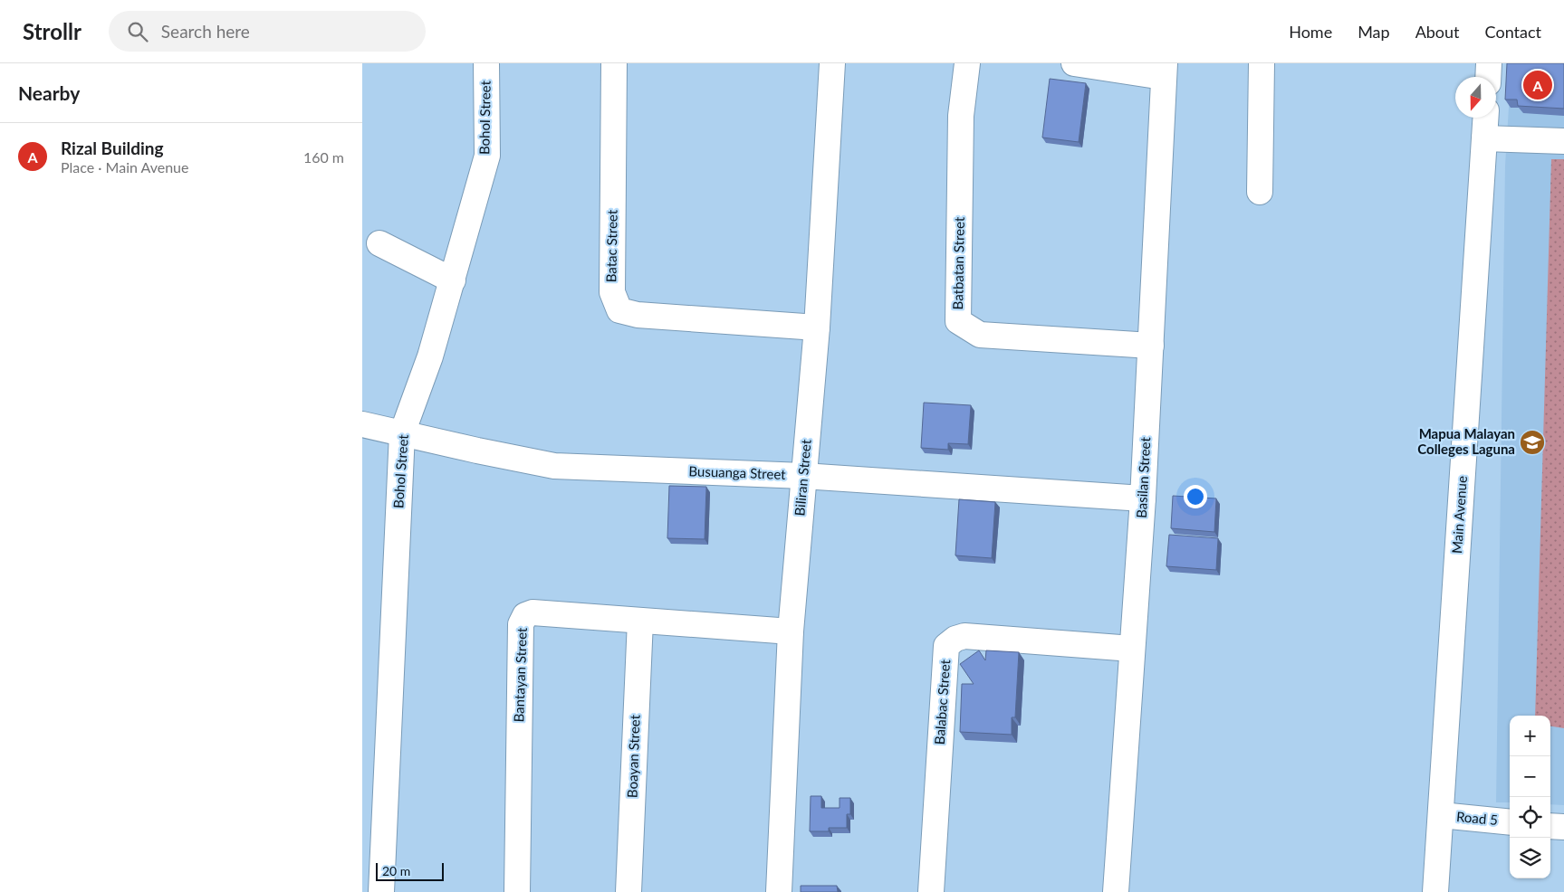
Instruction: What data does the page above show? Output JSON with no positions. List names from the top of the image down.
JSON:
{
  "streets": {
    "street": [
      "Bohol Street",
      "Batac Street",
      "Batbatan Street",
      "Busuanga Street",
      "Biliran Street",
      "Basilan Street",
      "Main Avenue",
      "Bantayan Street",
      "Balabac Street",
      "Boayan Street",
      "Road 5"
    ]
  },
  "crossings": [
    ["Bohol Street", "Busuanga Street"],
    ["Batac Street", "Biliran Street"],
    ["Batbatan Street", "Basilan Street"],
    ["Busuanga Street", "Biliran Street"],
    ["Busuanga Street", "Basilan Street"],
    ["Biliran Street", "Bantayan Street"],
    ["Basilan Street", "Balabac Street"],
    ["Main Avenue", "Road 5"],
    ["Bantayan Street", "Boayan Street"]
  ],
  "places": {
    "school or university": ["Mapua Malayan Colleges Laguna"]
  },
  "scale_bar": "20 m",
  "north": "bottom",
  "page": {
    "header": "Strollr",
    "search": "Search here",
    "nav": [
      "Home",
      "Map",
      "About",
      "Contact"
    ],
    "heading": "Nearby",
    "pins": "A",
    "list": [
      {
        "mark": "A",
        "name": "Rizal Building",
        "note": "Place · Main Avenue",
        "value": "160 m"
      }
    ],
    "map_buttons": ["+", "−"],
    "scale": "20 m"
  }
}
